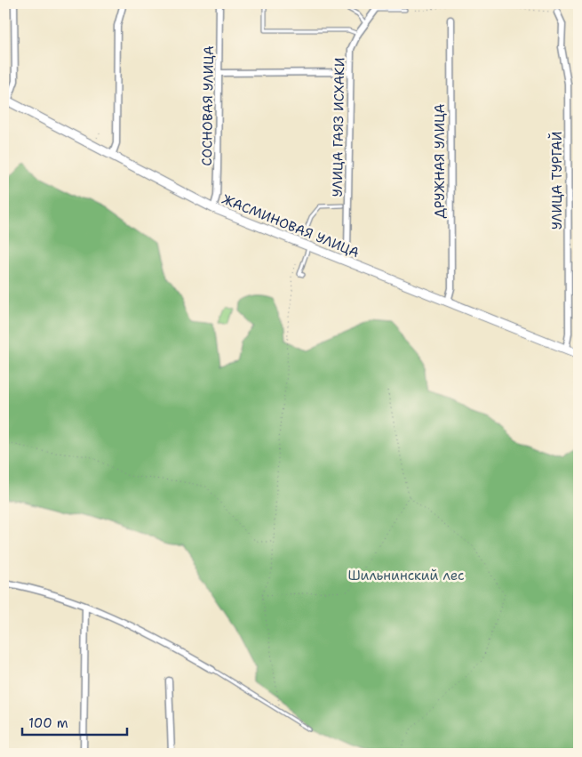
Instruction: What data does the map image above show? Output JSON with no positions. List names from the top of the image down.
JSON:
{
  "streets": {
    "street": [
      "СОСНОВАЯ УЛИЦА",
      "УЛИЦА ГАЯЗ ИСХАКИ",
      "ДРУЖНАЯ УЛИЦА",
      "УЛИЦА ТУРГАЙ",
      "ЖАСМИНОВАЯ УЛИЦА"
    ]
  },
  "crossings": [
    ["СОСНОВАЯ УЛИЦА", "ЖАСМИНОВАЯ УЛИЦА"],
    ["УЛИЦА ГАЯЗ ИСХАКИ", "ЖАСМИНОВАЯ УЛИЦА"],
    ["ДРУЖНАЯ УЛИЦА", "ЖАСМИНОВАЯ УЛИЦА"],
    ["УЛИЦА ТУРГАЙ", "ЖАСМИНОВАЯ УЛИЦА"]
  ],
  "parks": ["Шильнинский лес"],
  "scale_bar": "100 m"
}
